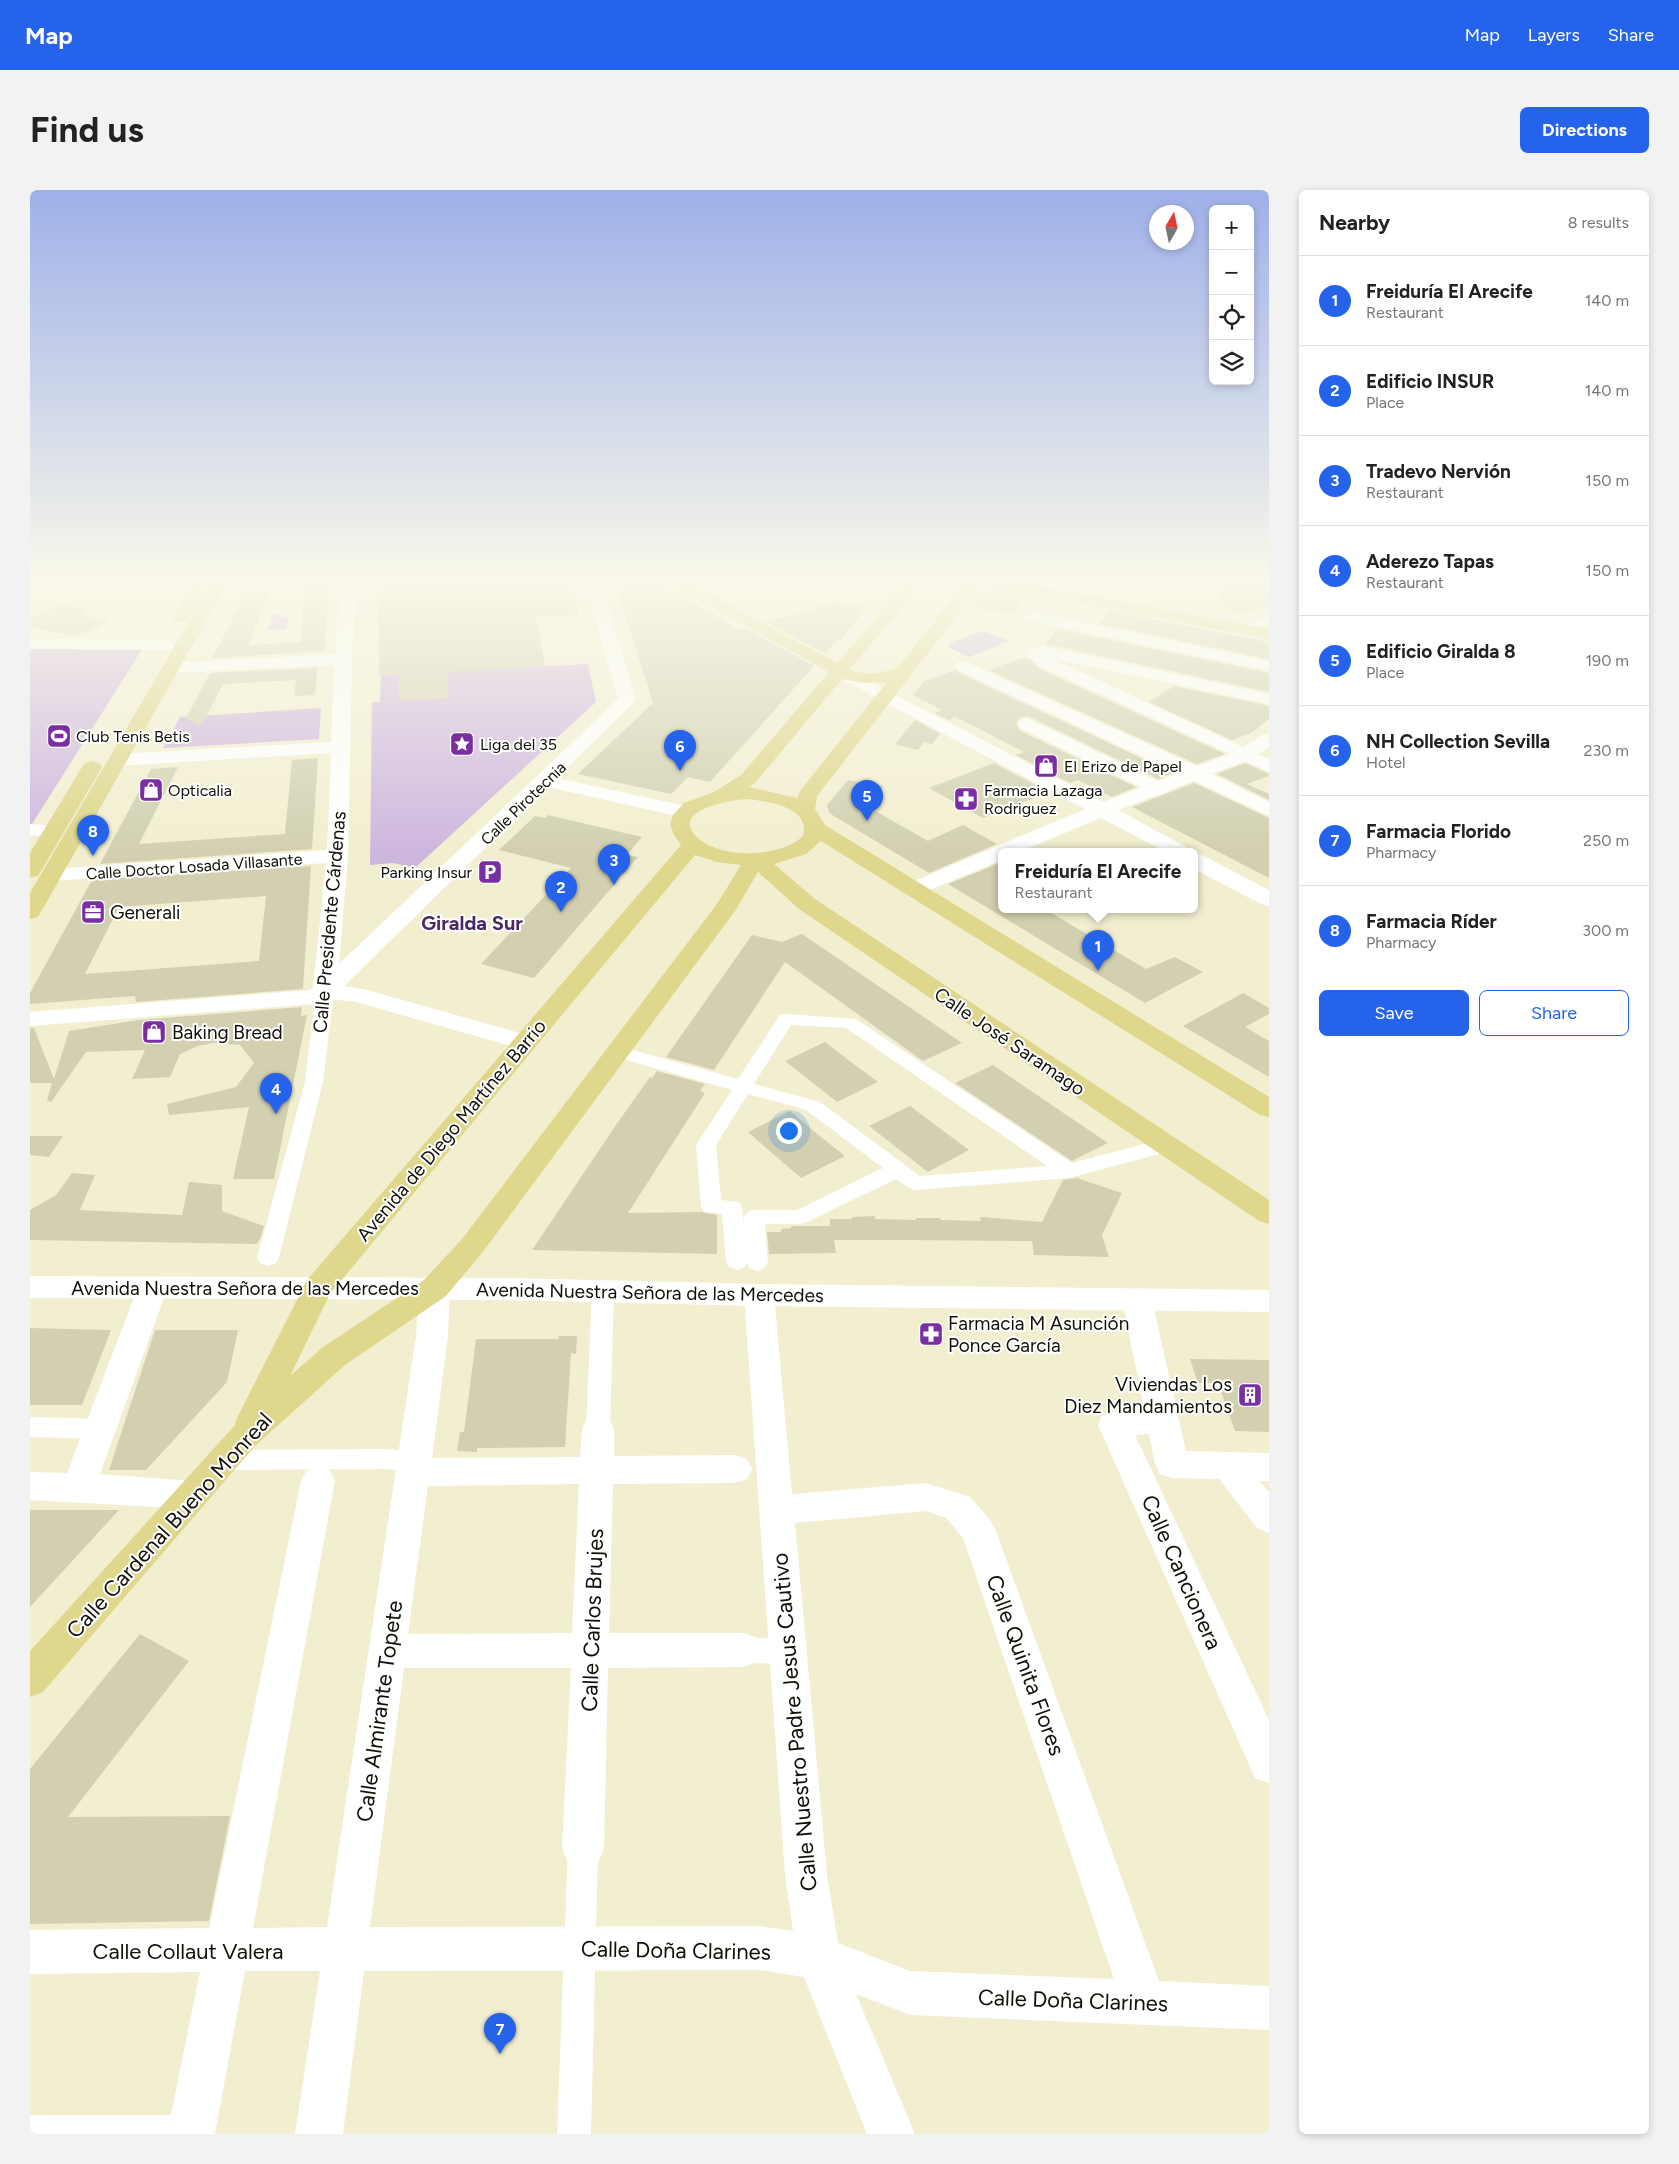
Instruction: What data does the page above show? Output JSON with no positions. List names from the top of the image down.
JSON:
{
  "streets": {
    "main road": ["Calle José Saramago", "Avenida de Diego Martínez Barrio", "Calle Cardenal Bueno Monreal"],
    "street": [
      "Calle Pirotecnia",
      "Calle Doctor Losada Villasante",
      "Calle Presidente Cárdenas",
      "Avenida Nuestra Señora de las Mercedes",
      "Calle Cancionera",
      "Calle Carlos Brujes",
      "Calle Quinita Flores",
      "Calle Almirante Topete",
      "Calle Nuestro Padre Jesus Cautivo",
      "Calle Doña Clarines",
      "Calle Collaut Valera"
    ]
  },
  "crossings": [
    ["Calle Pirotecnia", "Calle Presidente Cárdenas"],
    ["Calle Doctor Losada Villasante", "Calle Presidente Cárdenas"],
    ["Avenida de Diego Martínez Barrio", "Avenida Nuestra Señora de las Mercedes"],
    ["Avenida de Diego Martínez Barrio", "Calle Cardenal Bueno Monreal"],
    ["Avenida Nuestra Señora de las Mercedes", "Calle Cardenal Bueno Monreal"],
    ["Avenida Nuestra Señora de las Mercedes", "Calle Carlos Brujes"],
    ["Avenida Nuestra Señora de las Mercedes", "Calle Almirante Topete"],
    ["Avenida Nuestra Señora de las Mercedes", "Calle Nuestro Padre Jesus Cautivo"],
    ["Calle Cardenal Bueno Monreal", "Calle Almirante Topete"],
    ["Calle Carlos Brujes", "Calle Doña Clarines"],
    ["Calle Quinita Flores", "Calle Nuestro Padre Jesus Cautivo"],
    ["Calle Quinita Flores", "Calle Doña Clarines"],
    ["Calle Almirante Topete", "Calle Doña Clarines"],
    ["Calle Almirante Topete", "Calle Collaut Valera"],
    ["Calle Nuestro Padre Jesus Cautivo", "Calle Doña Clarines"],
    ["Calle Doña Clarines", "Calle Collaut Valera"]
  ],
  "districts": ["Giralda Sur"],
  "places": {
    "sports": ["Club Tenis Betis"],
    "place": ["Liga del 35"],
    "shop": ["El Erizo de Papel", "Opticalia", "Baking Bread"],
    "pharmacy": ["Farmacia Lazaga Rodriguez", "Farmacia M Asunción Ponce García"],
    "parking": ["Parking Insur"],
    "office": ["Generali"],
    "building": ["Viviendas Los Diez Mandamientos"]
  },
  "north": "top",
  "page": {
    "header": "Map",
    "nav": ["Map", "Layers", "Share"],
    "buttons": [
      "Directions",
      ["Save", "Share"]
    ],
    "title": "Find us",
    "heading": ["Nearby", "8 results"],
    "map_buttons": ["+", "−"],
    "list": [
      {
        "mark": "1",
        "name": "Freiduría El Arecife",
        "note": "Restaurant",
        "value": "140 m"
      },
      {
        "mark": "2",
        "name": "Edificio INSUR",
        "note": "Place",
        "value": "140 m"
      },
      {
        "mark": "3",
        "name": "Tradevo Nervión",
        "note": "Restaurant",
        "value": "150 m"
      },
      {
        "mark": "4",
        "name": "Aderezo Tapas",
        "note": "Restaurant",
        "value": "150 m"
      },
      {
        "mark": "5",
        "name": "Edificio Giralda 8",
        "note": "Place",
        "value": "190 m"
      },
      {
        "mark": "6",
        "name": "NH Collection Sevilla",
        "note": "Hotel",
        "value": "230 m"
      },
      {
        "mark": "7",
        "name": "Farmacia Florido",
        "note": "Pharmacy",
        "value": "250 m"
      },
      {
        "mark": "8",
        "name": "Farmacia Ríder",
        "note": "Pharmacy",
        "value": "300 m"
      }
    ],
    "pins": [
      "6",
      "5",
      "8",
      "3",
      "2",
      "1",
      "4",
      "7"
    ],
    "popup": ["Freiduría El Arecife", "Restaurant"]
  }
}
